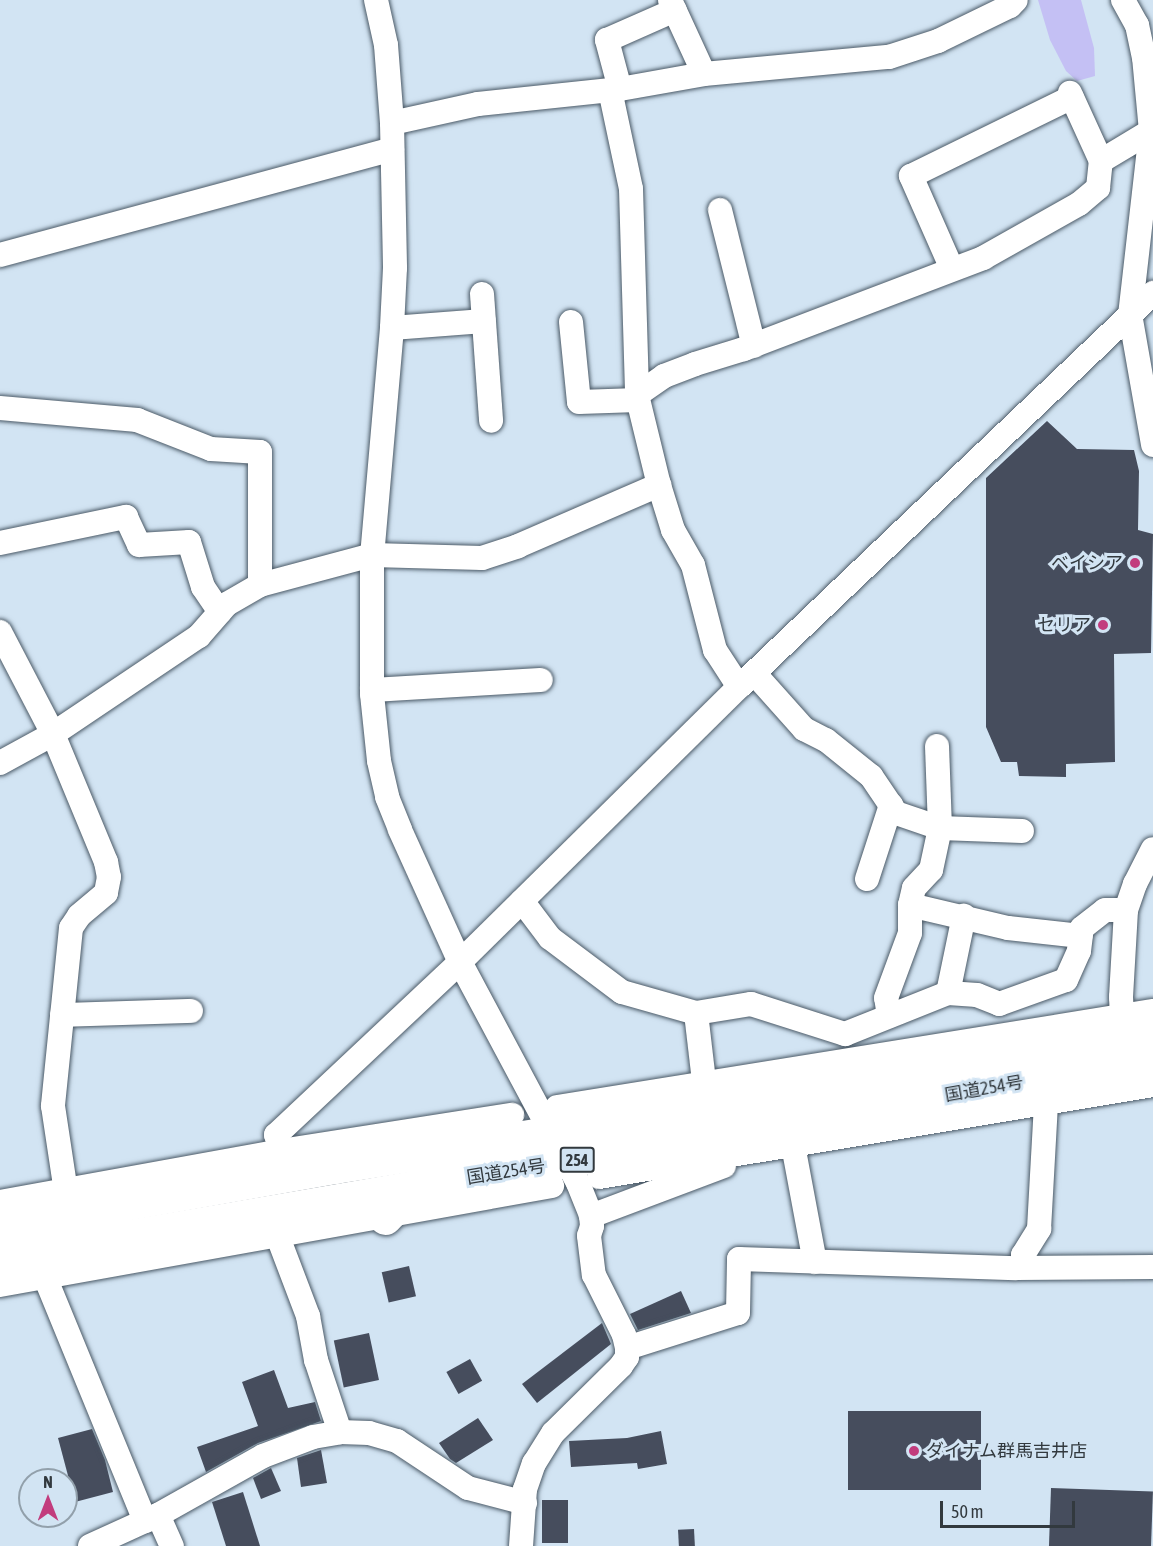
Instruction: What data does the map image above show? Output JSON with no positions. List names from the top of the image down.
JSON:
{
  "streets": {
    "highway": ["国道254号", "254"]
  },
  "places": ["ベイシア", "セリア", "ダイナム群馬吉井店"],
  "scale_bar": "50 m",
  "north": "top"
}
